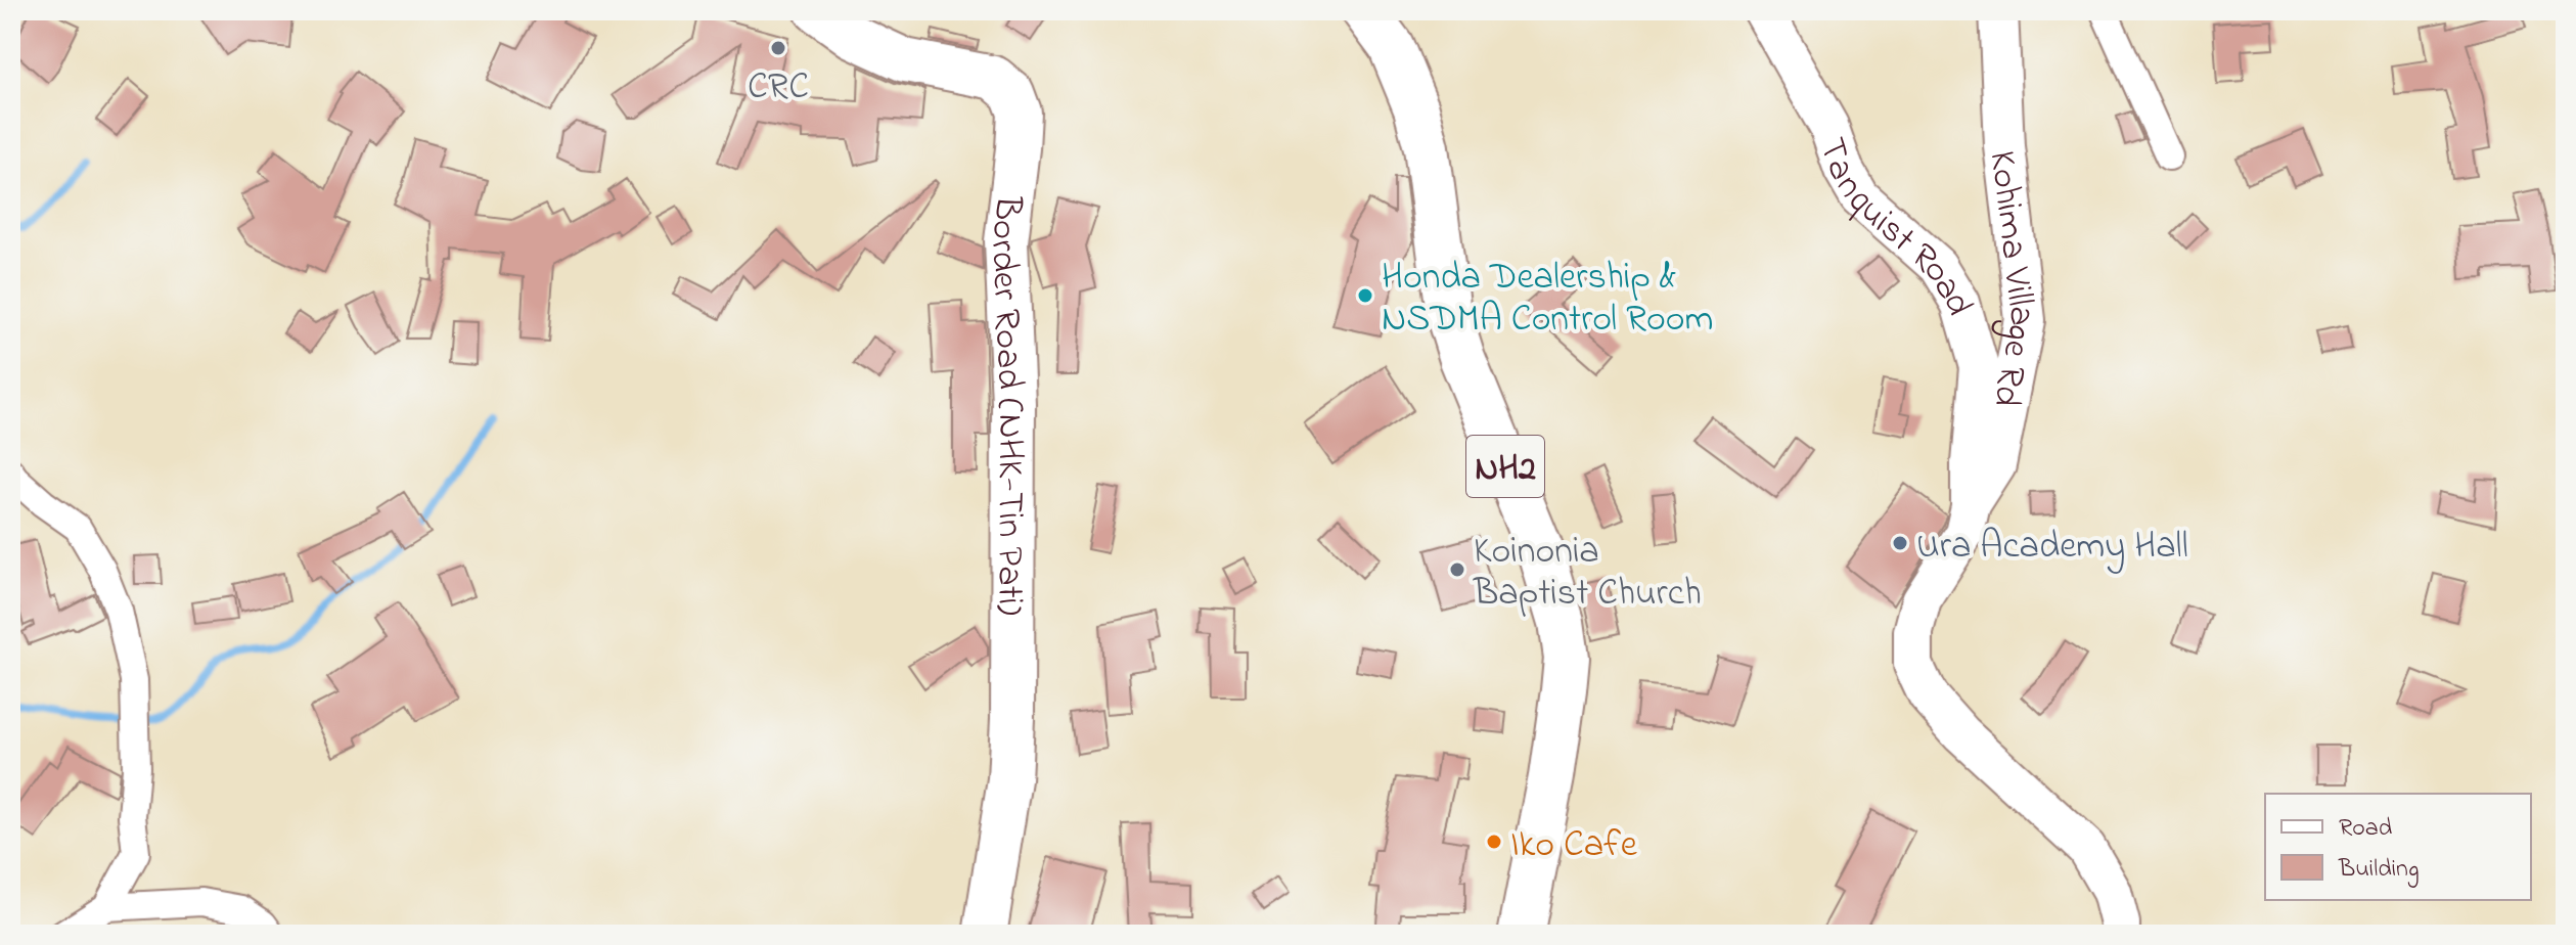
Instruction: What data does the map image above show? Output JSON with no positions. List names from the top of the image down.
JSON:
{
  "streets": {
    "highway": ["NH2"],
    "main road": ["Tanquist Road", "Kohima Village Rd", "Border Road (NHK-Tin Pati)"]
  },
  "crossings": [
    ["Tanquist Road", "Kohima Village Rd"]
  ],
  "places": [
    "CRC",
    "Honda Dealership & NSDMA Control Room",
    "Ura Academy Hall",
    "Koinonia Baptist Church",
    "Iko Cafe"
  ],
  "legend": ["Road", "Building"]
}
